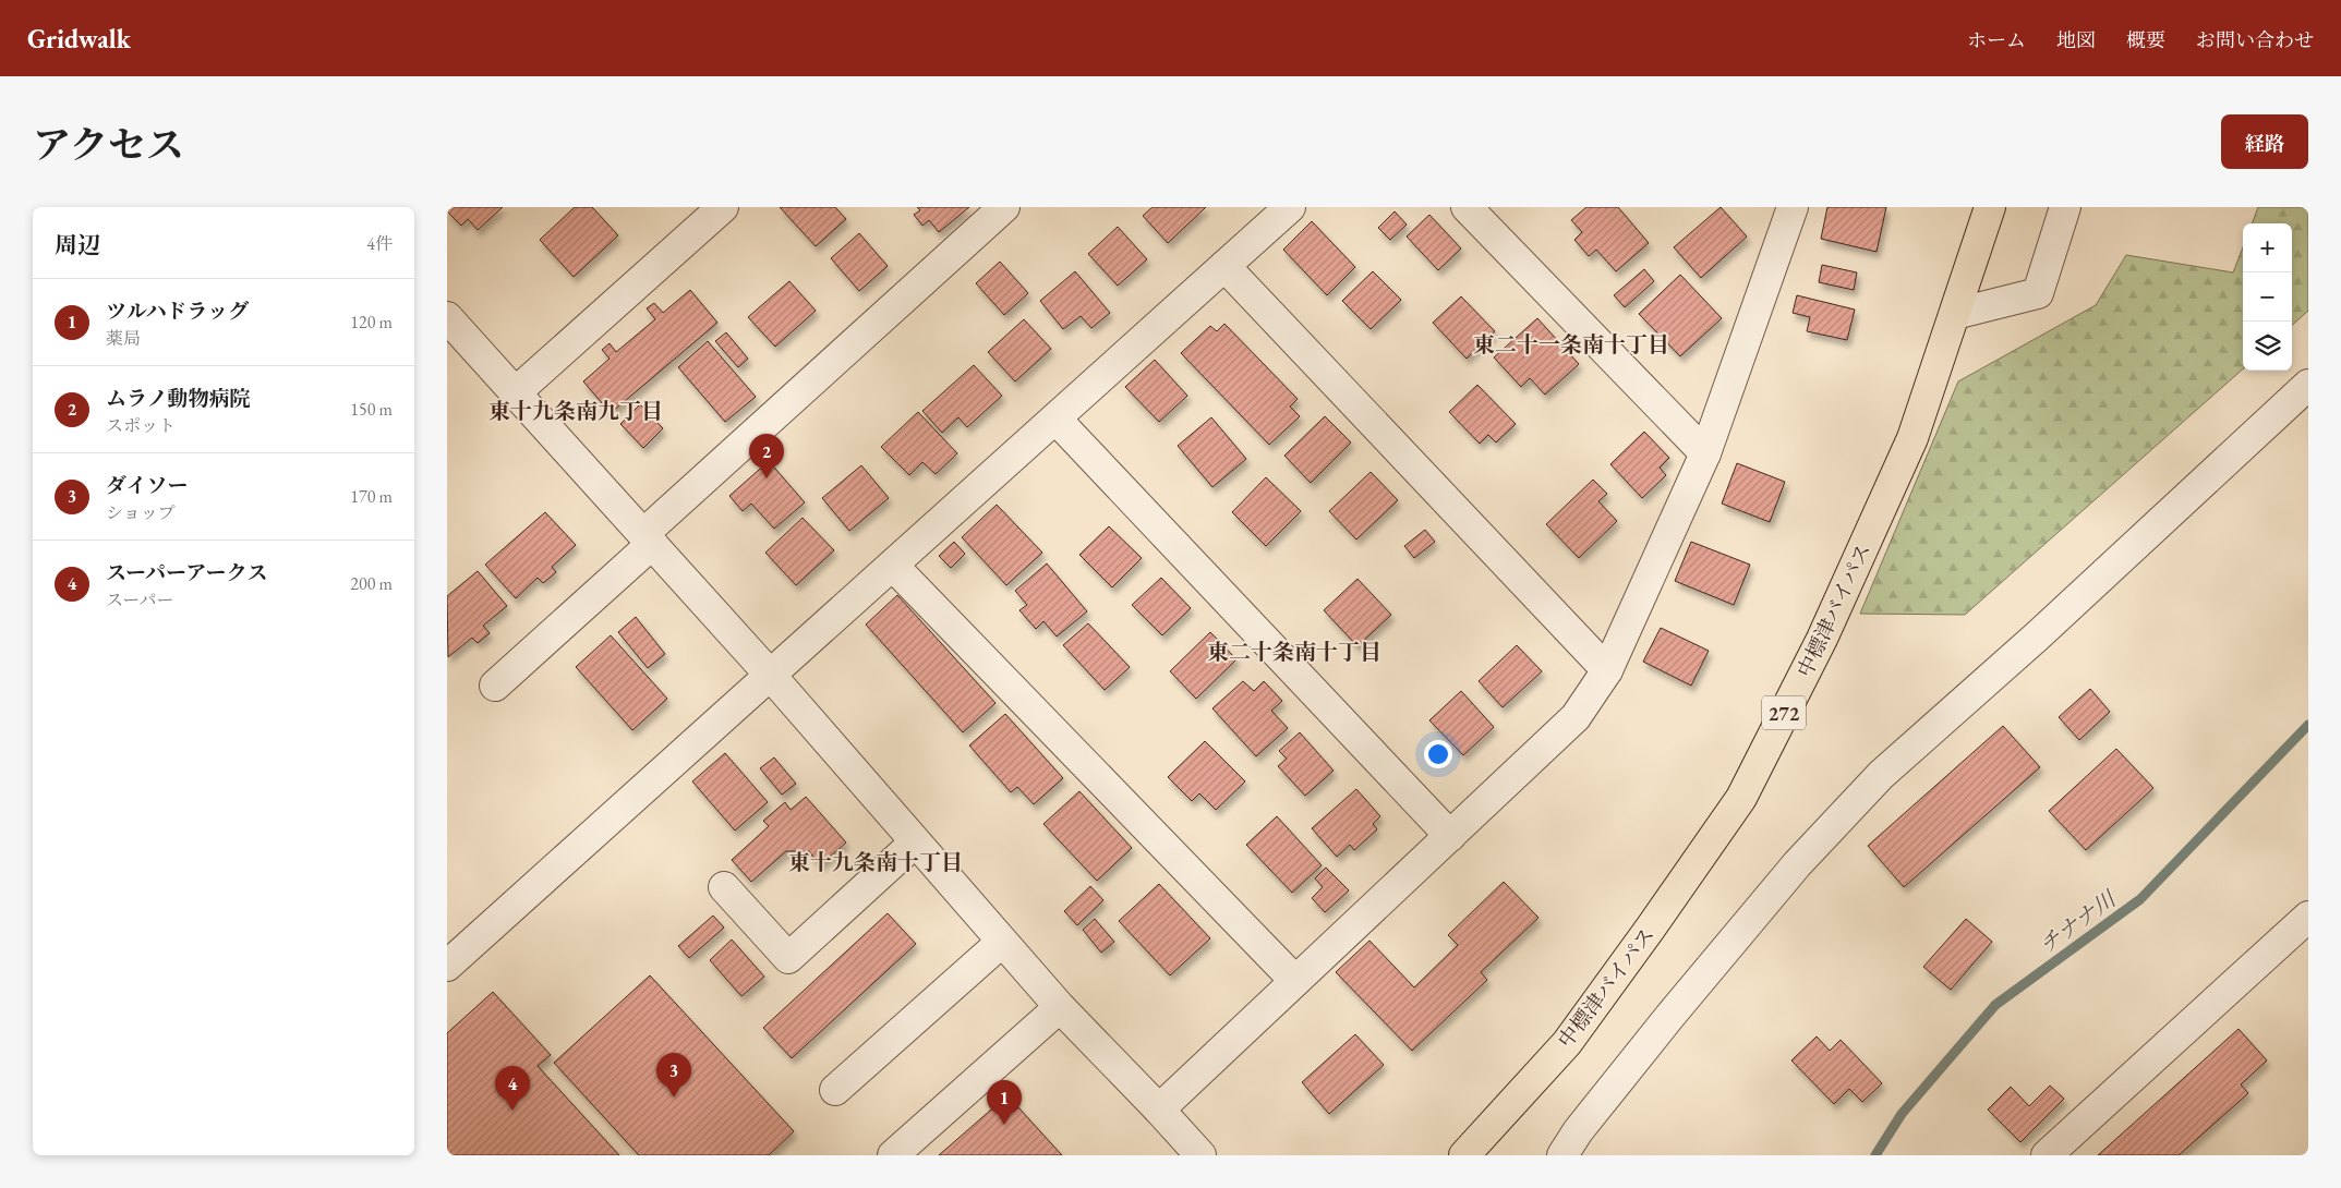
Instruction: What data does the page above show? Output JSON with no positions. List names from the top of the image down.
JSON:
{
  "streets": {
    "highway": ["中標津バイパス", "272"]
  },
  "districts": [
    "東二十一条南十丁目",
    "東十九条南九丁目",
    "東二十条南十丁目",
    "東十九条南十丁目"
  ],
  "water": ["チナナ川"],
  "page": {
    "header": "Gridwalk",
    "nav": [
      "ホーム",
      "地図",
      "概要",
      "お問い合わせ"
    ],
    "title": "アクセス",
    "buttons": "経路",
    "heading": ["周辺", "4件"],
    "map_buttons": ["+", "−"],
    "list": [
      {
        "mark": "1",
        "name": "ツルハドラッグ",
        "note": "薬局",
        "value": "120 m"
      },
      {
        "mark": "2",
        "name": "ムラノ動物病院",
        "note": "スポット",
        "value": "150 m"
      },
      {
        "mark": "3",
        "name": "ダイソー",
        "note": "ショップ",
        "value": "170 m"
      },
      {
        "mark": "4",
        "name": "スーパーアークス",
        "note": "スーパー",
        "value": "200 m"
      }
    ],
    "pins": [
      "2",
      "3",
      "4",
      "1"
    ]
  }
}
